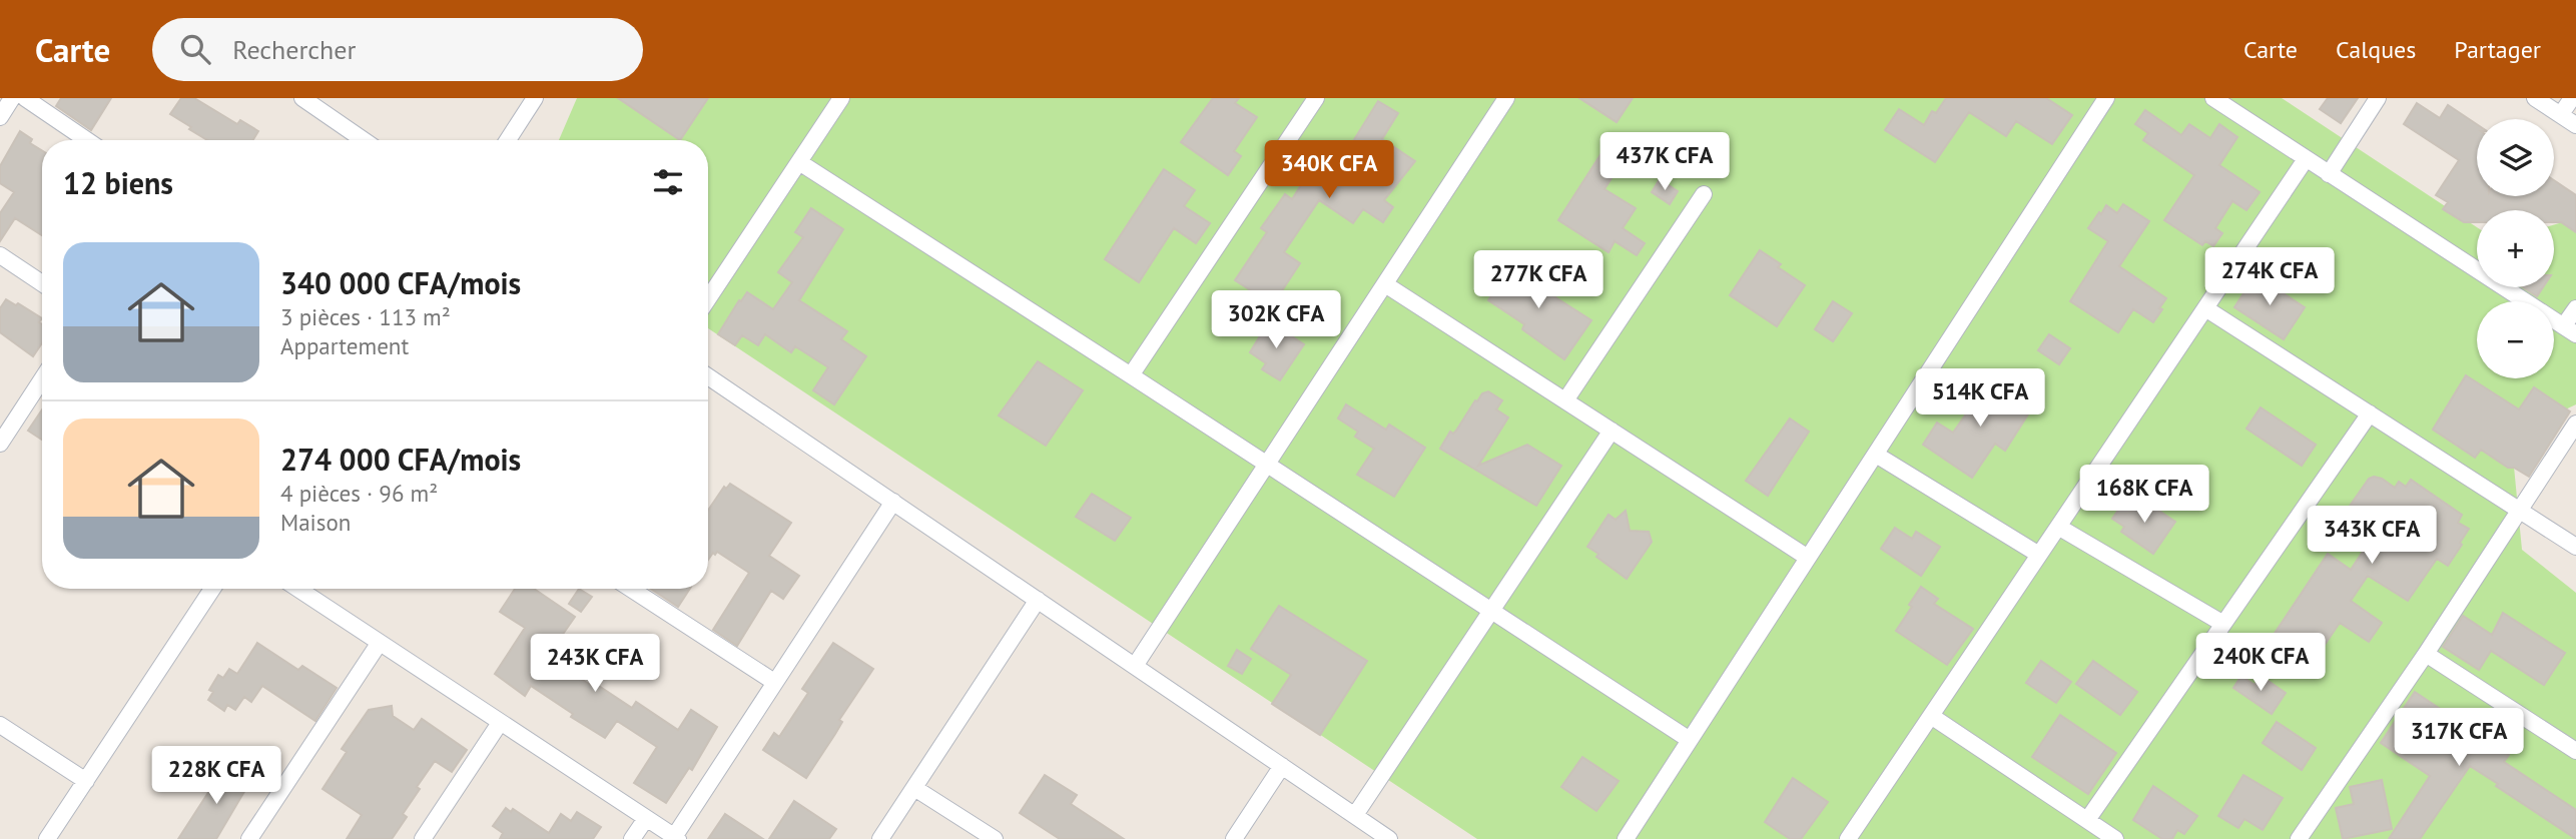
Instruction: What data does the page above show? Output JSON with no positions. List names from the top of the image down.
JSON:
{
  "page": {
    "header": "Carte",
    "search": "Rechercher",
    "nav": ["Carte", "Calques", "Partager"],
    "map_buttons": ["+", "−"],
    "price": [
      "437K CFA",
      "340K CFA",
      "274K CFA",
      "277K CFA",
      "302K CFA",
      "514K CFA",
      "168K CFA",
      "343K CFA",
      "240K CFA",
      "243K CFA",
      "317K CFA",
      "228K CFA"
    ],
    "heading": "12 biens",
    "list": [
      {
        "name": "340 000 CFA/mois",
        "note": "3 pièces · 113 m² · Appartement"
      },
      {
        "name": "274 000 CFA/mois",
        "note": "4 pièces · 96 m² · Maison"
      }
    ]
  }
}
